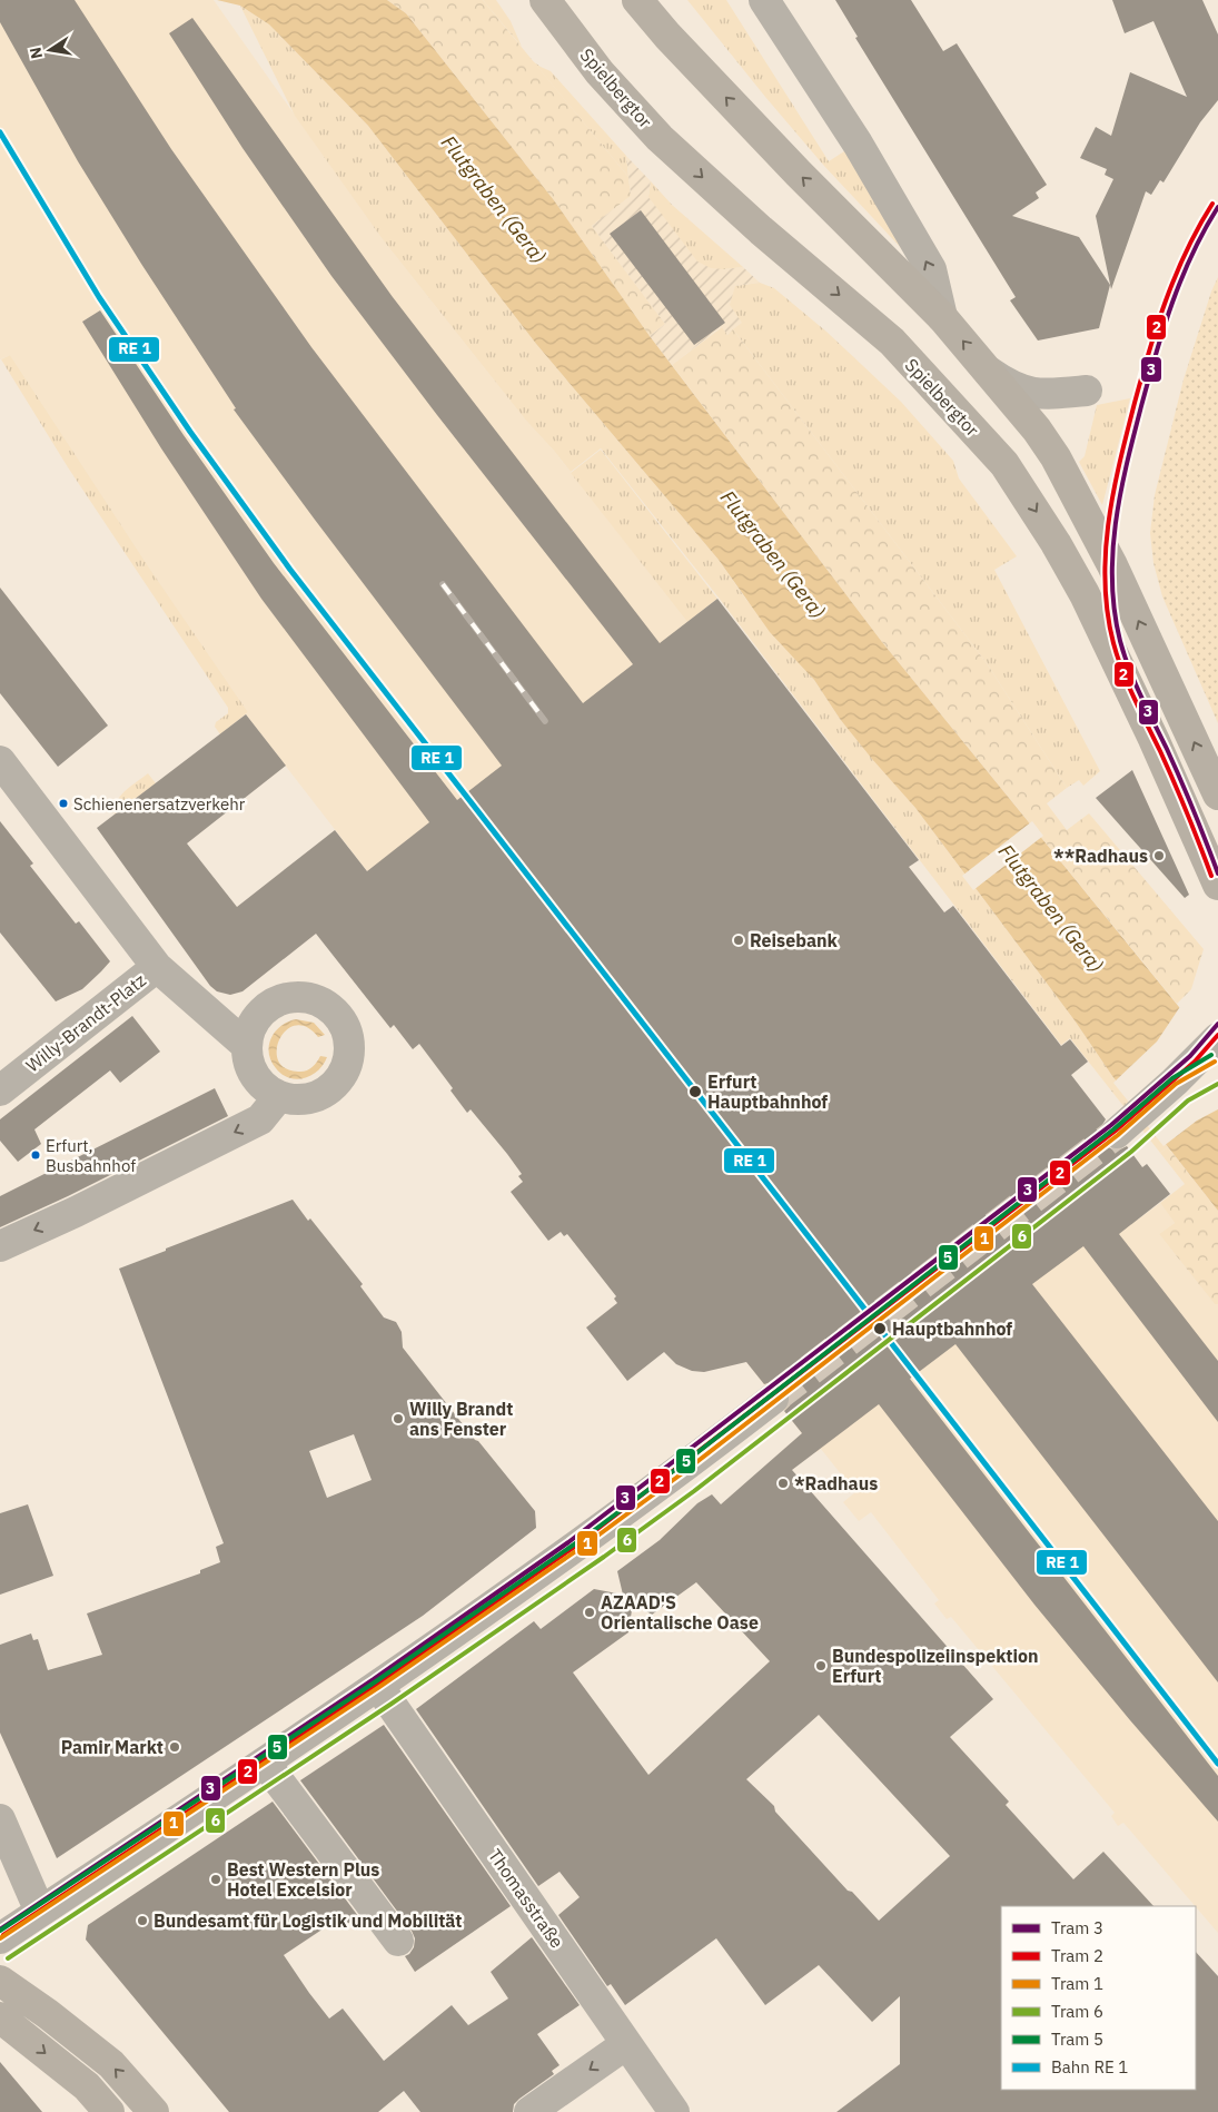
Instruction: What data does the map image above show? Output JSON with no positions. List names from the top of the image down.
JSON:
{
  "streets": {
    "main road": ["Spielbergtor"],
    "street": ["Willy-Brandt-Platz", "Thomasstraße"]
  },
  "water": ["Flutgraben (Gera)"],
  "places": [
    "Schienenersatzverkehr",
    "**Radhaus",
    "Reisebank",
    "Erfurt Hauptbahnhof",
    "Erfurt, Busbahnhof",
    "Hauptbahnhof",
    "Willy Brandt ans Fenster",
    "*Radhaus",
    "AZAAD'S Orientalische Oase",
    "Bundespolizeiinspektion Erfurt",
    "Pamir Markt",
    "Best Western Plus Hotel Excelsior",
    "Bundesamt für Logistik und Mobilität"
  ],
  "lines": [
    "tram line 2",
    "tram line 3",
    "tram line 5",
    "tram line 1",
    "tram line 6"
  ],
  "legend": [
    "Tram 3",
    "Tram 2",
    "Tram 1",
    "Tram 6",
    "Tram 5",
    "Bahn RE 1"
  ],
  "north": "left"
}
